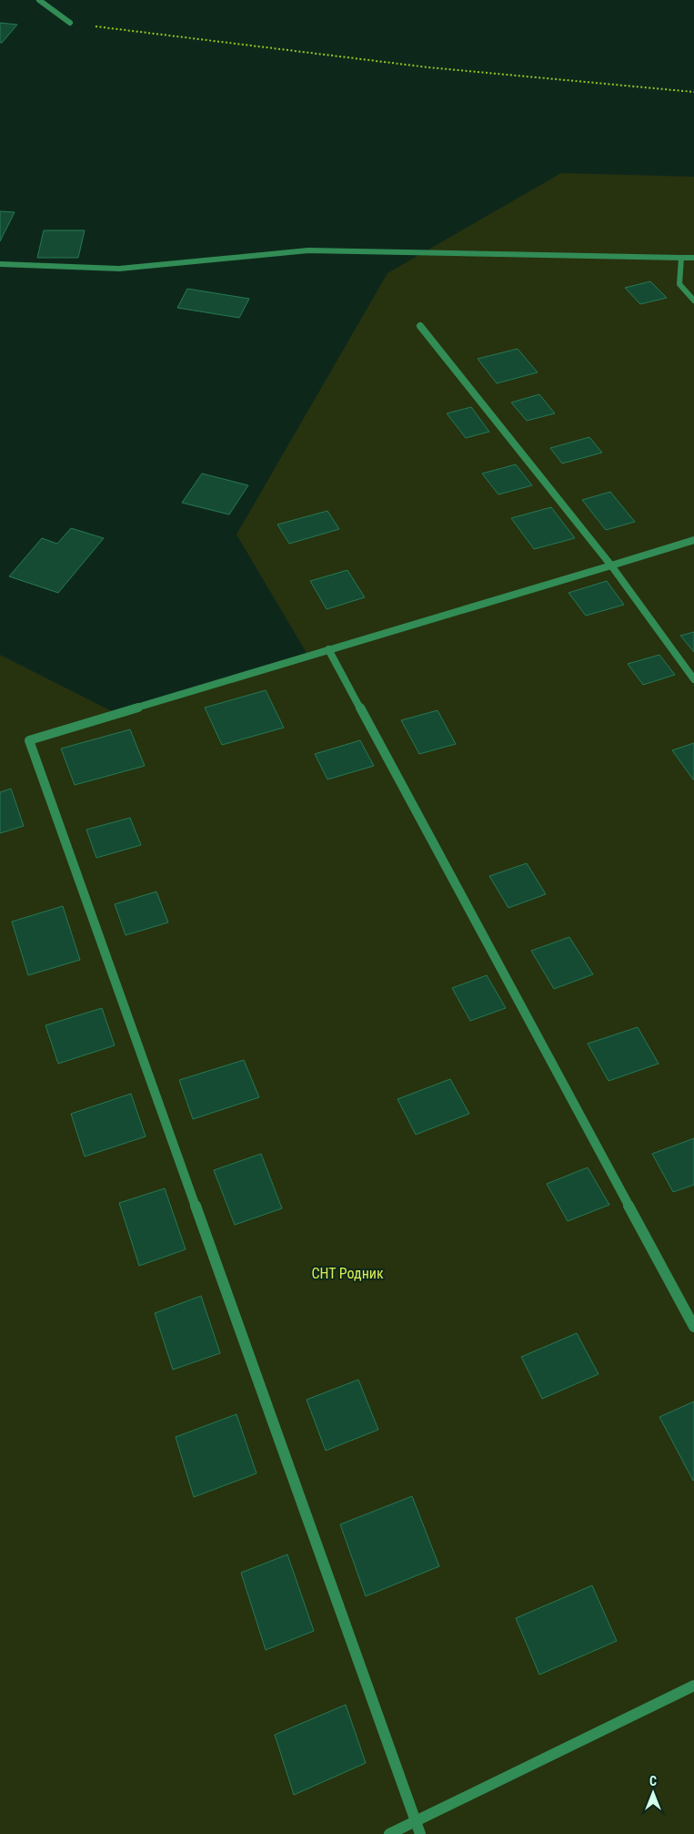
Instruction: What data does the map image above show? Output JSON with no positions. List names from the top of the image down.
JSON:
{
  "parks": ["СНТ Родник"],
  "north": "top"
}
